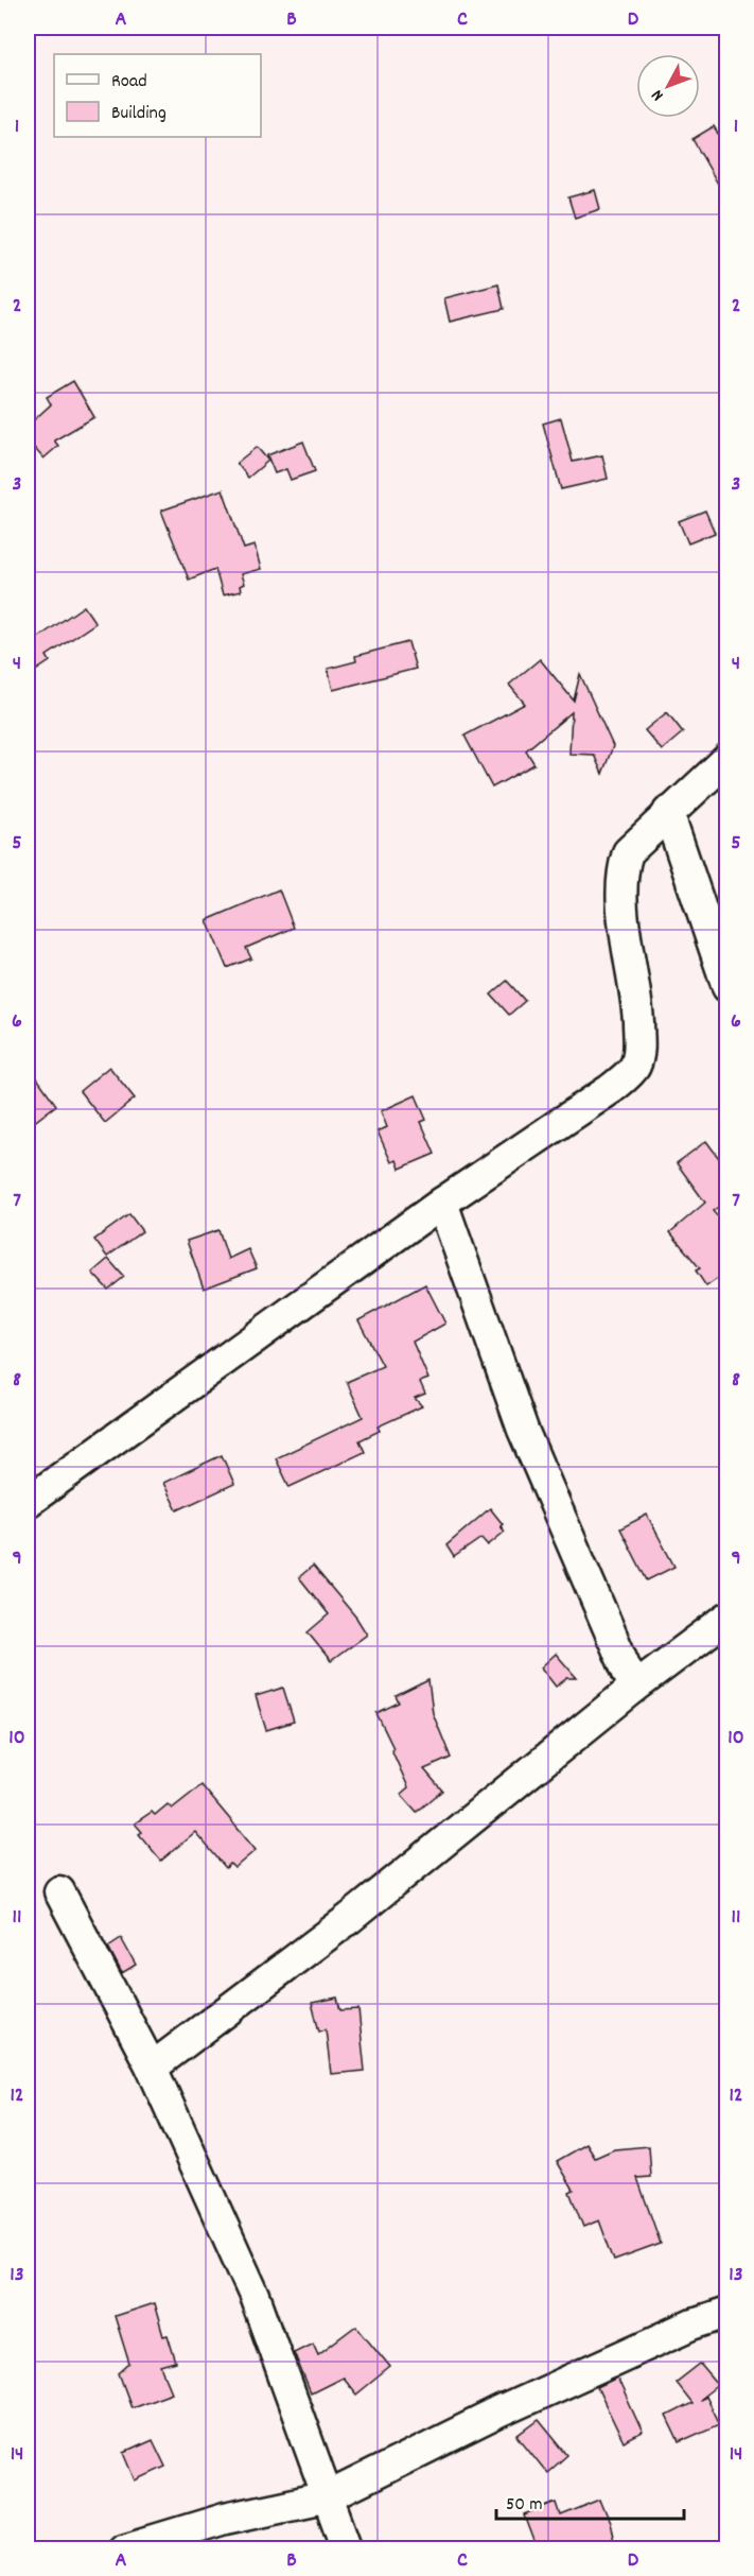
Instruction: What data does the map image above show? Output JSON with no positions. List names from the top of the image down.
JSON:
{
  "legend": ["Road", "Building"],
  "scale_bar": "50 m",
  "north": "bottom left",
  "grid": {
    "columns": [
      "A",
      "B",
      "C",
      "D"
    ],
    "rows": [
      "1",
      "2",
      "3",
      "4",
      "5",
      "6",
      "7",
      "8",
      "9",
      "10",
      "11",
      "12",
      "13",
      "14"
    ]
  }
}
